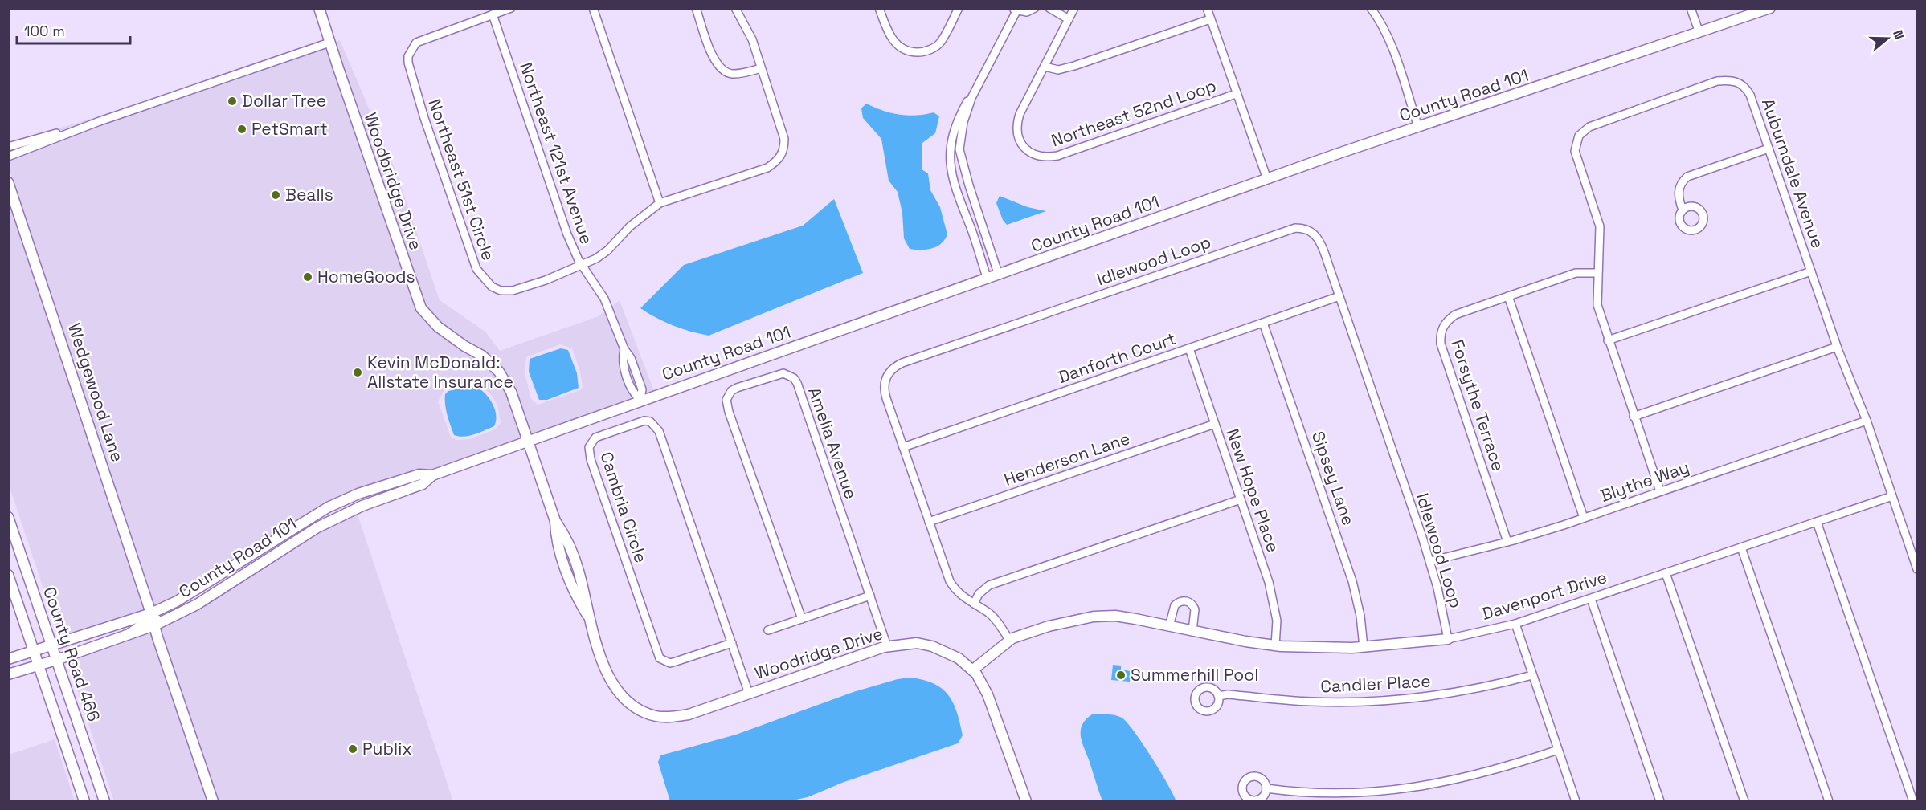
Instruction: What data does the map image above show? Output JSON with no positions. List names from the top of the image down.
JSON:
{
  "streets": {
    "street": [
      "County Road 101",
      "Northeast 52nd Loop",
      "Northeast 121st Avenue",
      "Auburndale Avenue",
      "Northeast 51st Circle",
      "Woodbridge Drive",
      "Idlewood Loop",
      "Danforth Court",
      "Wedgewood Lane",
      "Forsythe Terrace",
      "Amelia Avenue",
      "Henderson Lane",
      "Sipsey Lane",
      "Blythe Way",
      "New Hope Place",
      "Cambria Circle",
      "Davenport Drive",
      "Woodridge Drive",
      "County Road 466",
      "Candler Place"
    ]
  },
  "crossings": [
    ["County Road 101", "Northeast 121st Avenue"],
    ["County Road 101", "Woodbridge Drive"],
    ["County Road 101", "Wedgewood Lane"],
    ["County Road 101", "County Road 466"],
    ["Northeast 121st Avenue", "Northeast 51st Circle"],
    ["Auburndale Avenue", "Forsythe Terrace"],
    ["Auburndale Avenue", "Blythe Way"],
    ["Auburndale Avenue", "Davenport Drive"],
    ["Woodbridge Drive", "Woodridge Drive"],
    ["Idlewood Loop", "Danforth Court"],
    ["Idlewood Loop", "Henderson Lane"],
    ["Idlewood Loop", "Blythe Way"],
    ["Idlewood Loop", "Davenport Drive"],
    ["Danforth Court", "Sipsey Lane"],
    ["Danforth Court", "New Hope Place"],
    ["Forsythe Terrace", "Blythe Way"],
    ["Amelia Avenue", "Woodridge Drive"],
    ["Henderson Lane", "New Hope Place"],
    ["Sipsey Lane", "Davenport Drive"],
    ["New Hope Place", "Davenport Drive"],
    ["Cambria Circle", "Woodridge Drive"],
    ["Davenport Drive", "Woodridge Drive"]
  ],
  "places": [
    "Dollar Tree",
    "PetSmart",
    "Bealls",
    "HomeGoods",
    "Kevin McDonald: Allstate Insurance",
    "Summerhill Pool",
    "Publix"
  ],
  "scale_bar": "100 m",
  "north": "right"
}
